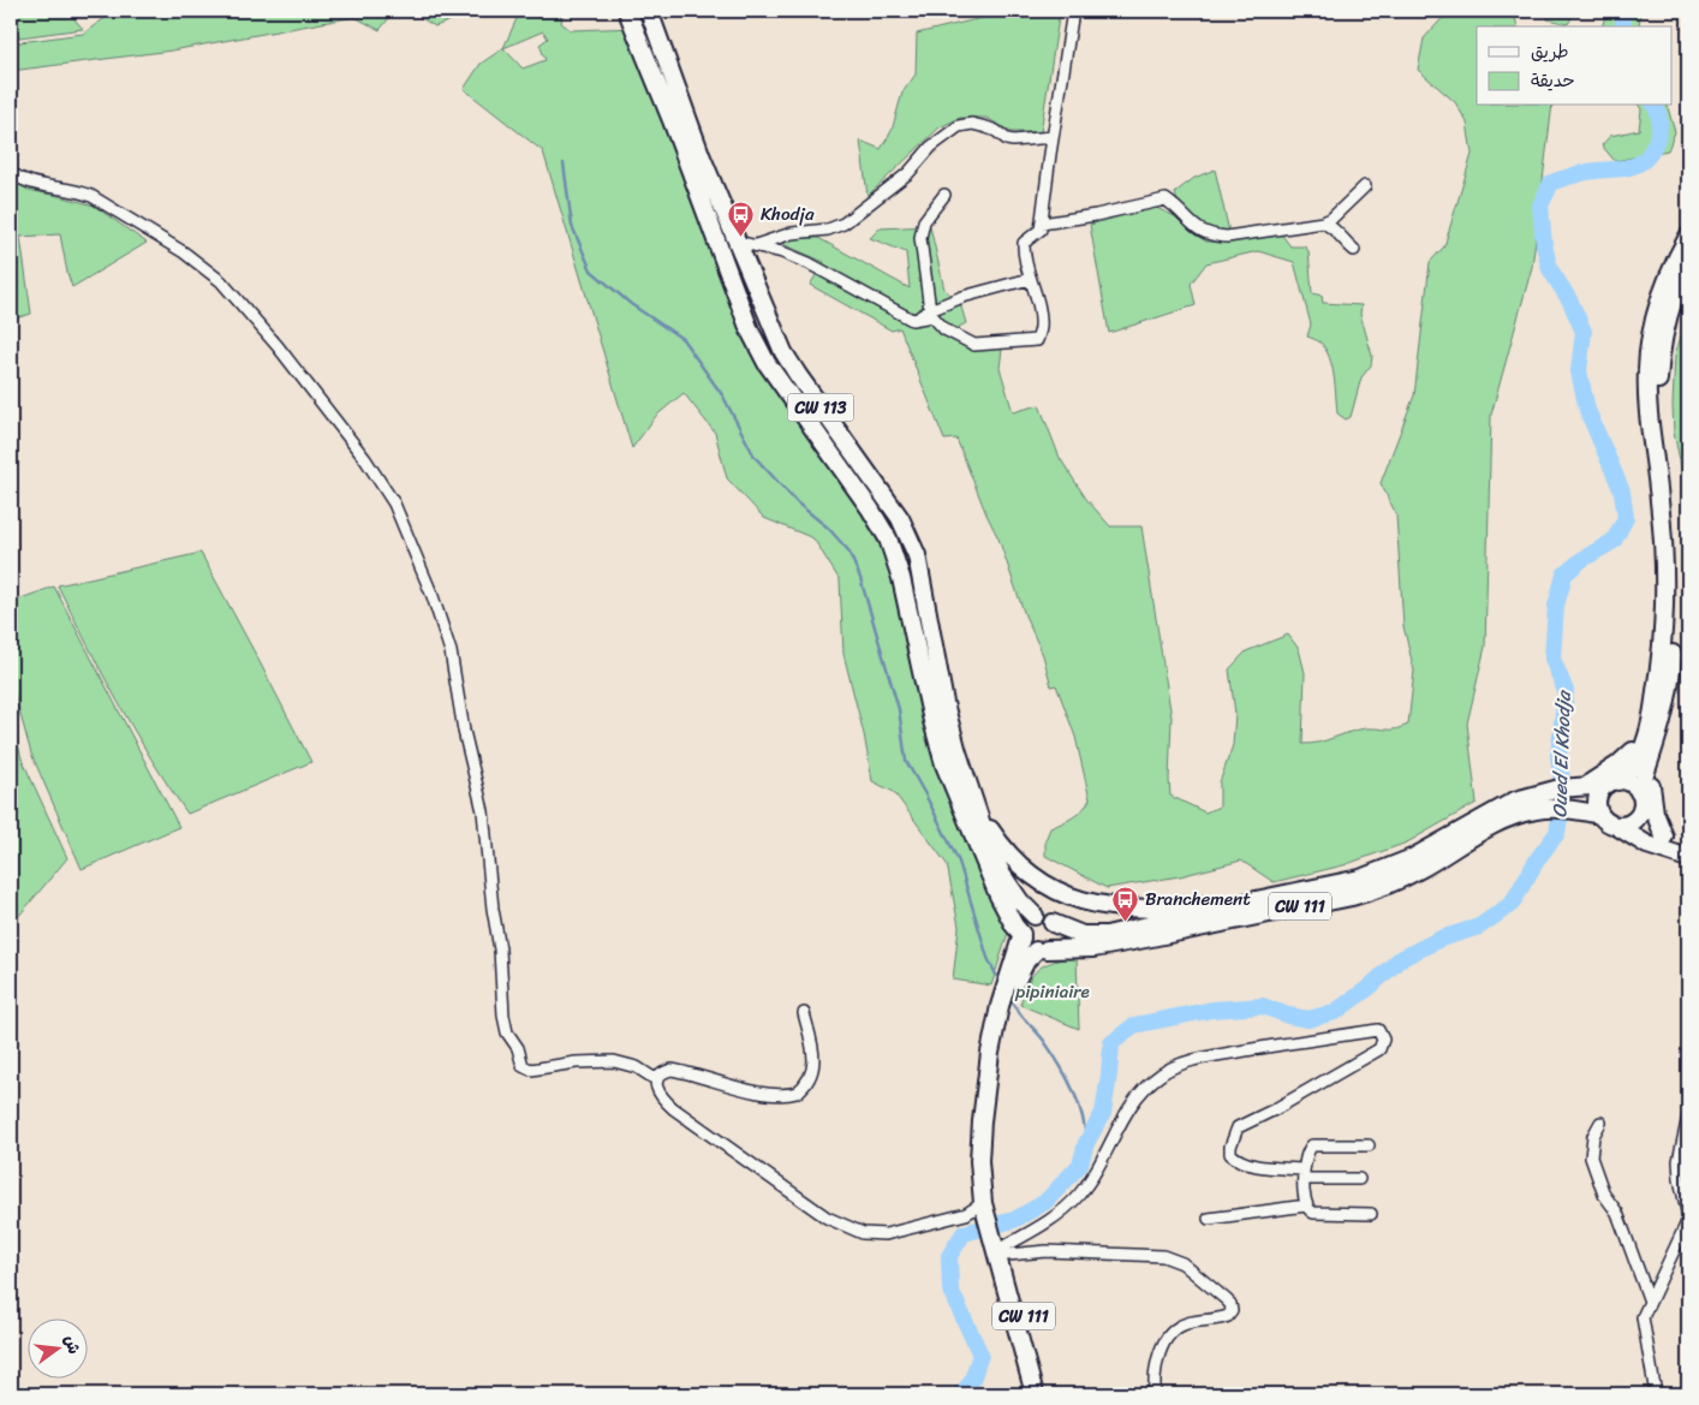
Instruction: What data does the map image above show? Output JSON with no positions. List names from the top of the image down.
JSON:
{
  "streets": {
    "highway": ["CW 113", "CW 111"]
  },
  "water": ["Oued El Khodja"],
  "parks": ["pipiniaire"],
  "places": {
    "bus stop": ["Khodja", "Branchement"]
  },
  "legend": ["طريق", "حديقة"],
  "north": "right"
}
